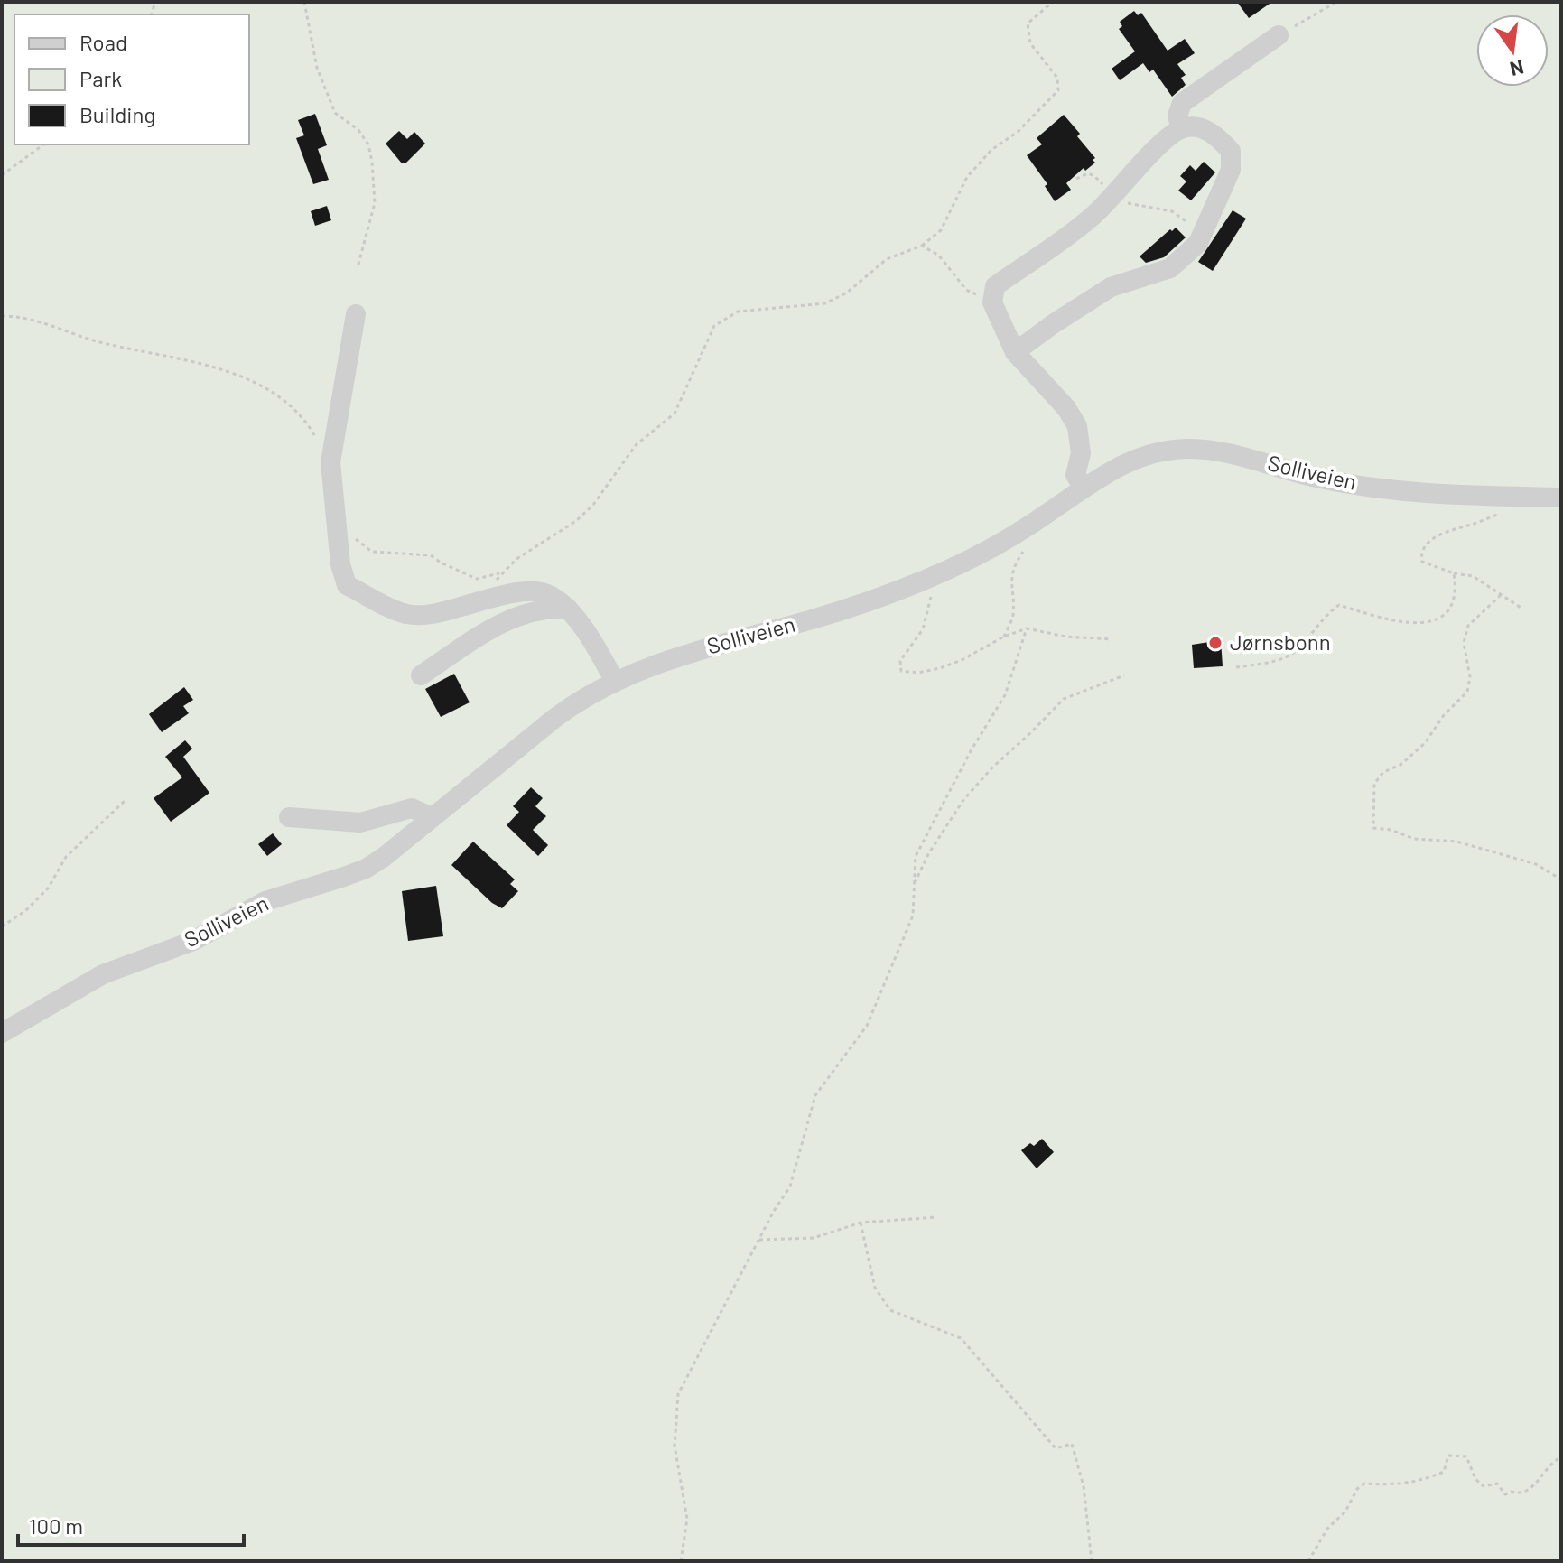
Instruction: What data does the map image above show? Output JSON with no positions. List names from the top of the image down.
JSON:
{
  "streets": {
    "street": ["Solliveien"]
  },
  "places": ["Jørnsbonn"],
  "legend": ["Road", "Park", "Building"],
  "scale_bar": "100 m",
  "north": "bottom"
}
